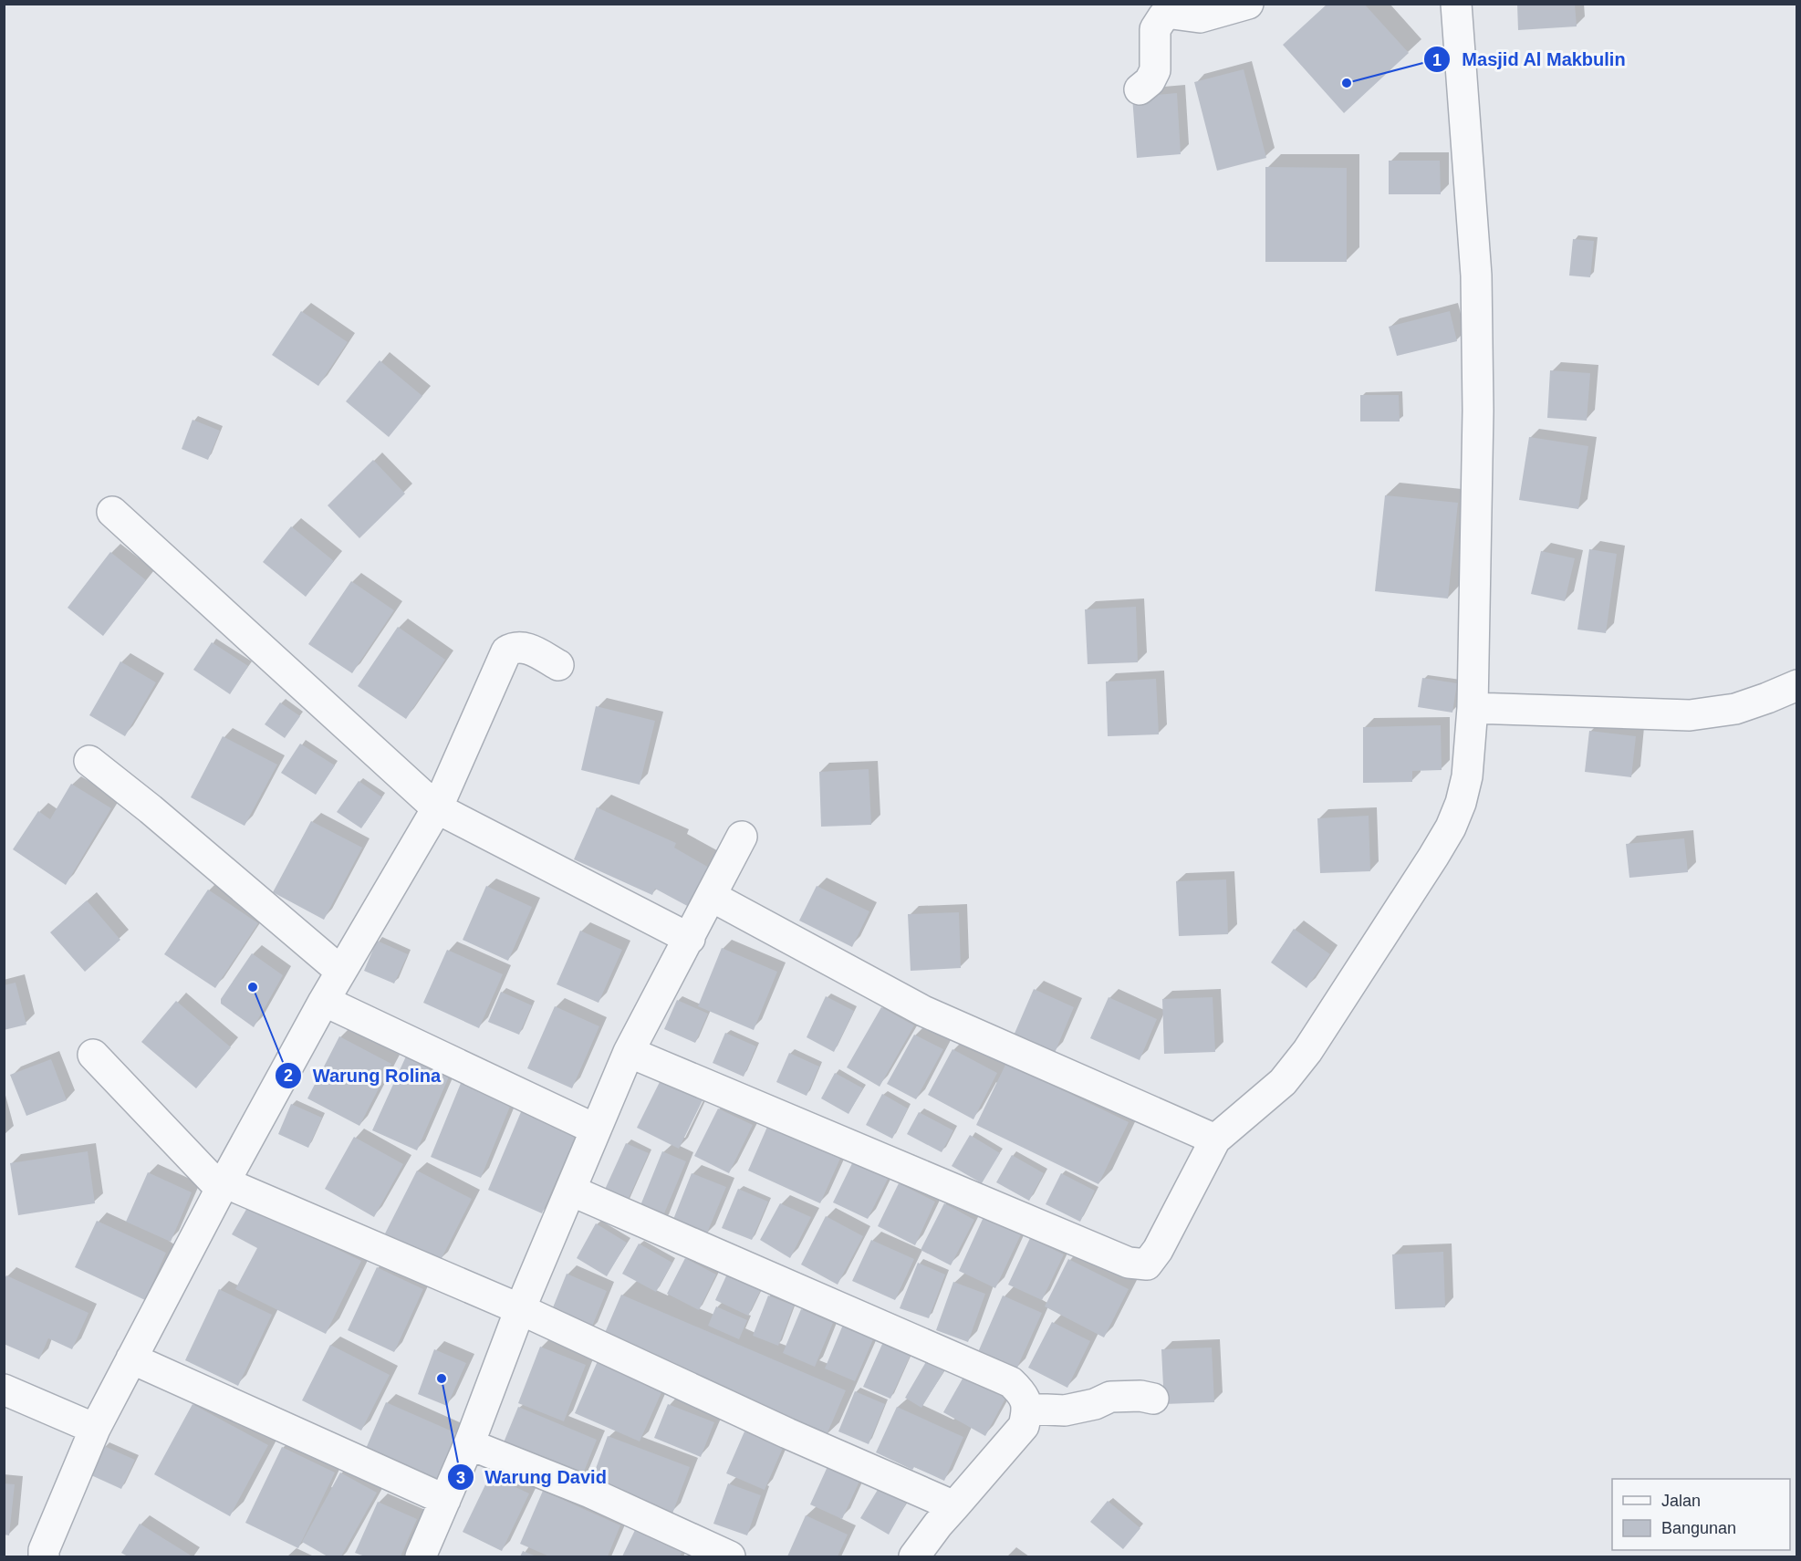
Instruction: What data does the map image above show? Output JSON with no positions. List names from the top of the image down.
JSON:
{
  "places": ["Masjid Al Makbulin", "Warung Rolina", "Warung David"],
  "legend": ["Jalan", "Bangunan"]
}
